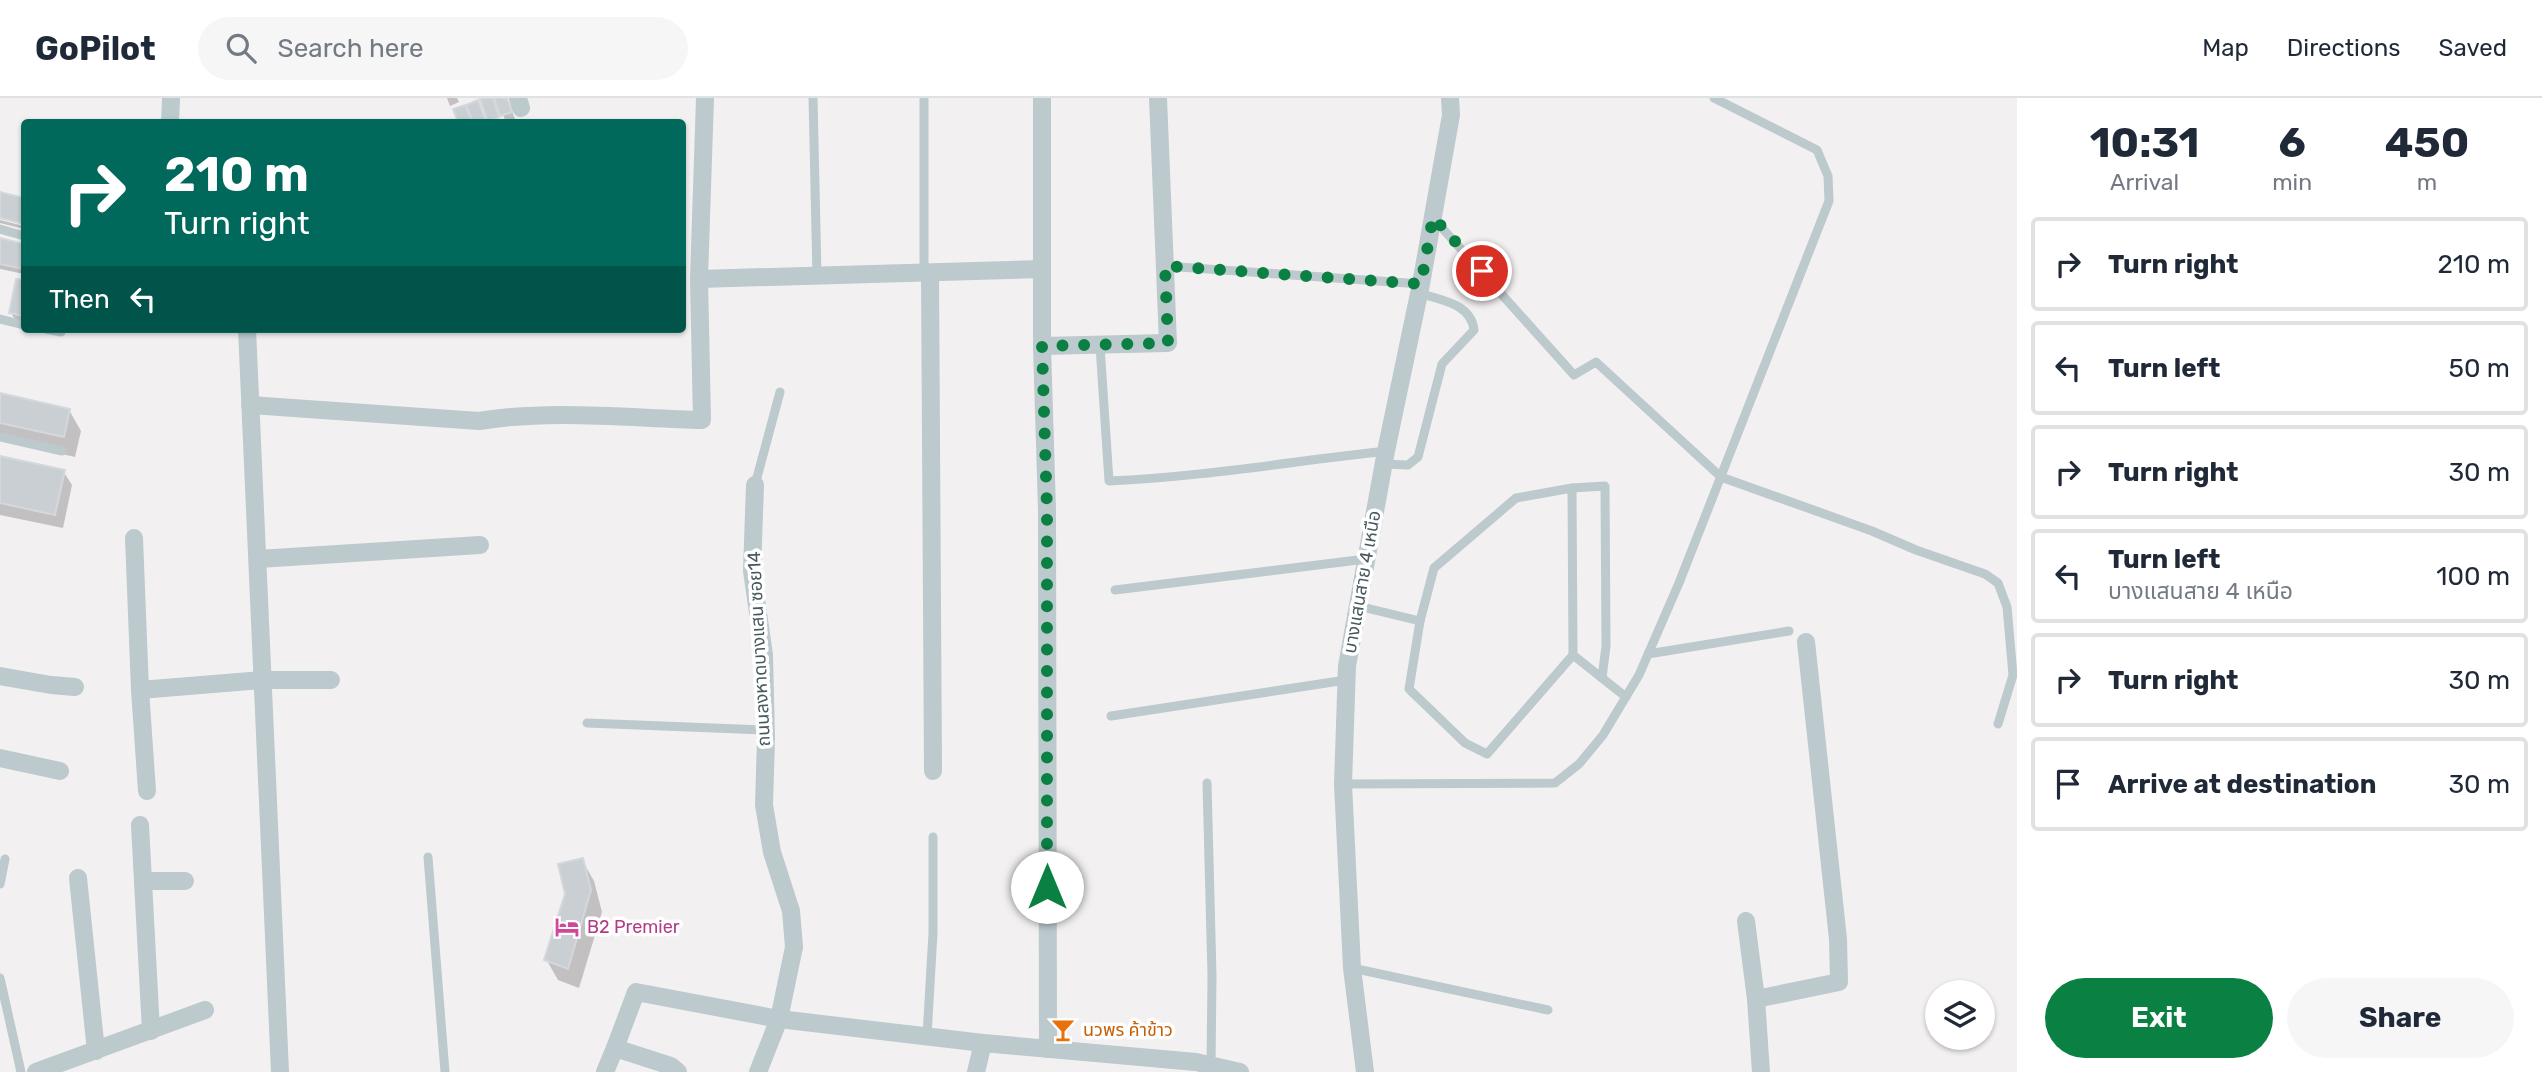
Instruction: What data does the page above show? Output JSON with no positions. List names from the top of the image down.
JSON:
{
  "streets": {
    "street": ["บางแสนสาย 4 เหนือ", "ถนนลงหาดบางแสน ซอย14"]
  },
  "places": {
    "hotel": ["B2 Premier"],
    "bar": ["นวพร ค้าข้าว"]
  },
  "page": {
    "header": "GoPilot",
    "search": "Search here",
    "nav": ["Map", "Directions", "Saved"],
    "eta": [
      "10:31",
      "Arrival",
      "6",
      "min",
      "450",
      "m"
    ],
    "turn": ["210 m", "Turn right"],
    "list": [
      {
        "name": "Turn right",
        "value": "210 m"
      },
      {
        "name": "Turn left",
        "value": "50 m"
      },
      {
        "name": "Turn right",
        "value": "30 m"
      },
      {
        "name": "Turn left",
        "note": "บางแสนสาย 4 เหนือ",
        "value": "100 m"
      },
      {
        "name": "Turn right",
        "value": "30 m"
      },
      {
        "name": "Arrive at destination",
        "value": "30 m"
      }
    ],
    "then": "Then",
    "buttons": ["Exit", "Share"]
  }
}
